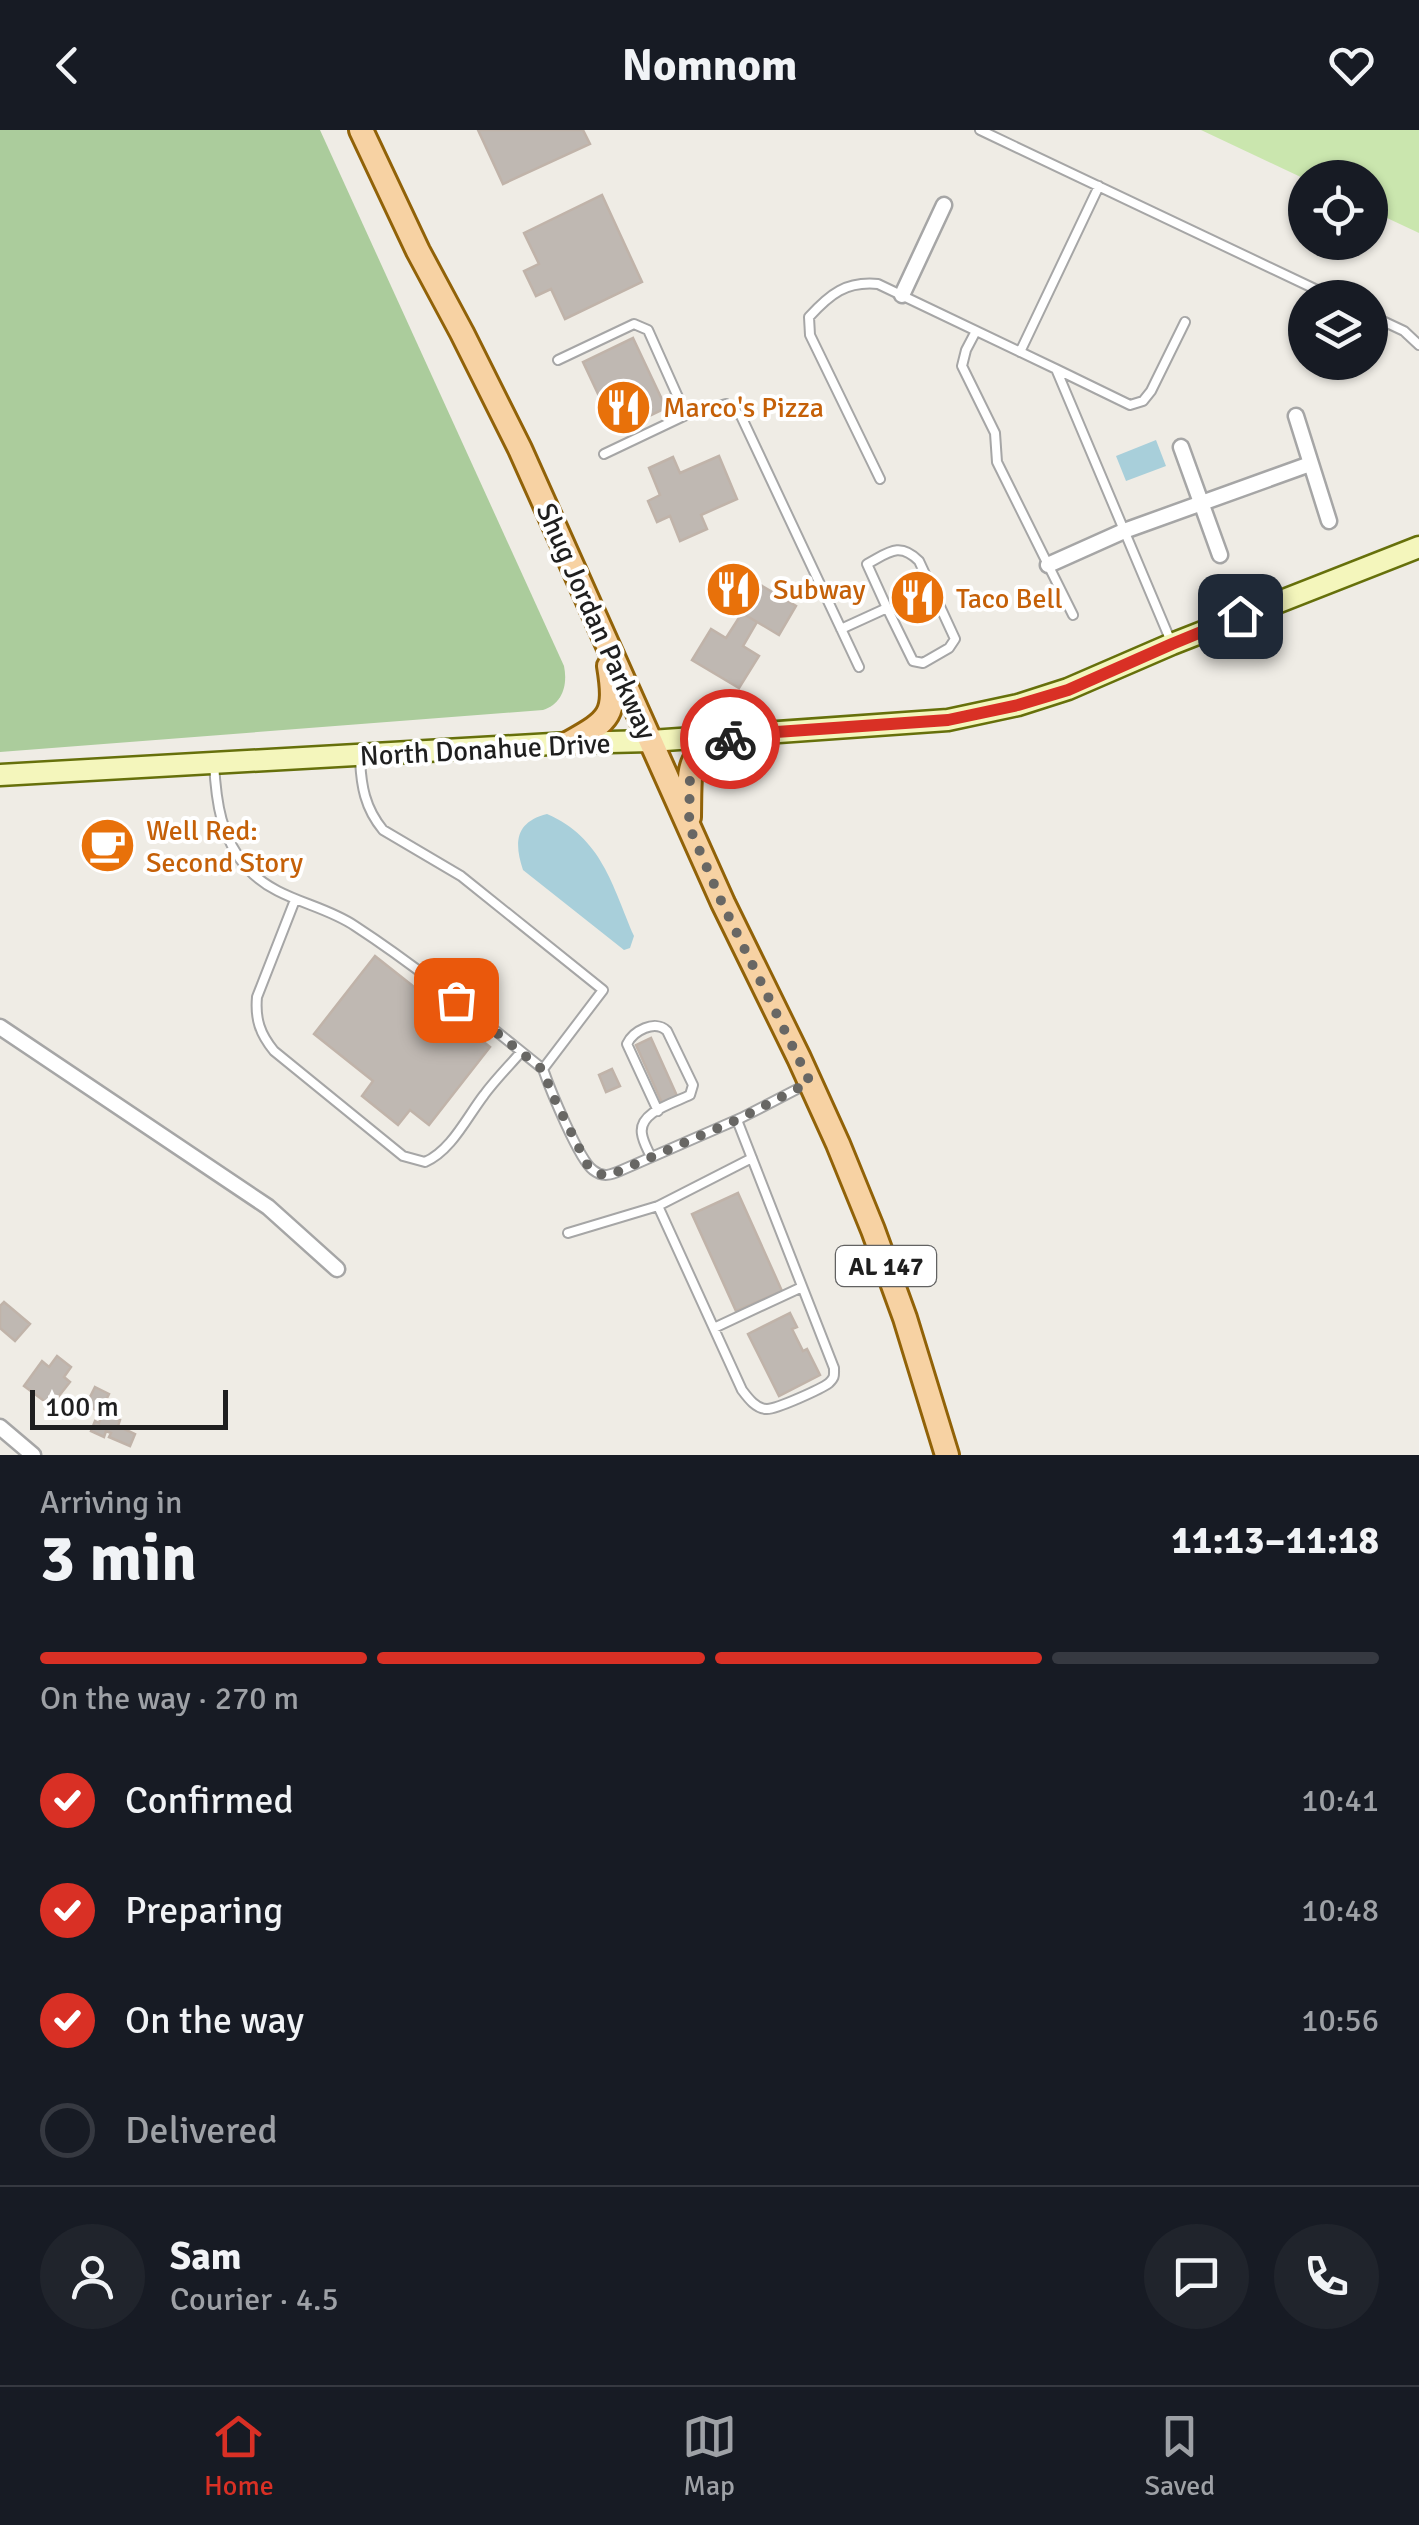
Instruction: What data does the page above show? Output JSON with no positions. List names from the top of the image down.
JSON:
{
  "streets": {
    "main road": ["Shug Jordan Parkway", "AL 147"],
    "street": ["North Donahue Drive"]
  },
  "crossings": [
    ["Shug Jordan Parkway", "North Donahue Drive"]
  ],
  "places": {
    "restaurant": ["Marco's Pizza", "Subway", "Taco Bell"],
    "cafe": ["Well Red: Second Story"]
  },
  "scale_bar": "100 m",
  "page": {
    "header": "Nomnom",
    "scale": "100 m",
    "heading": ["3 min", "Arriving in", "11:13–11:18"],
    "panel": ["Sam", "Courier · 4.5"],
    "bar": "On the way · 270 m",
    "list": [
      ["Confirmed", "10:41"],
      ["Preparing", "10:48"],
      ["On the way", "10:56"],
      "Delivered"
    ],
    "tabs": ["Home", "Map", "Saved"]
  }
}
